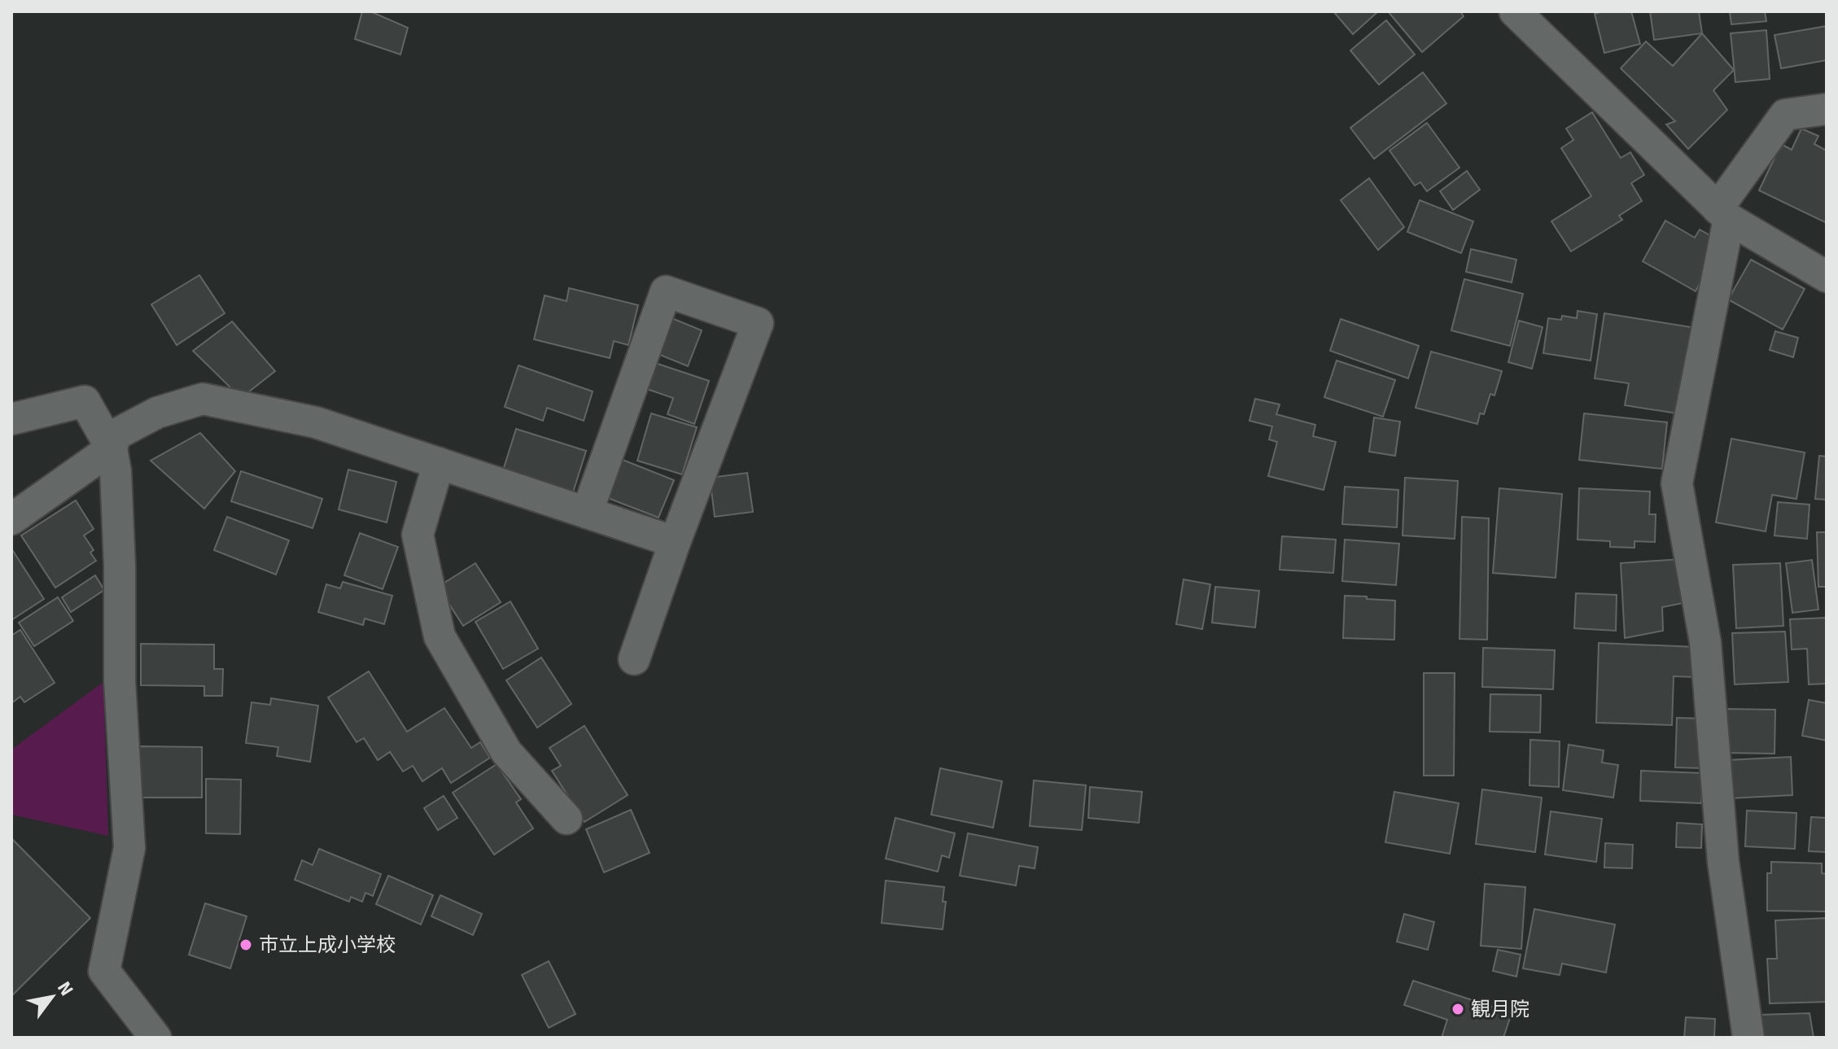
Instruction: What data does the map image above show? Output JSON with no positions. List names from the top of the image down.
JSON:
{
  "places": ["市立上成小学校", "観月院"],
  "north": "top right"
}
